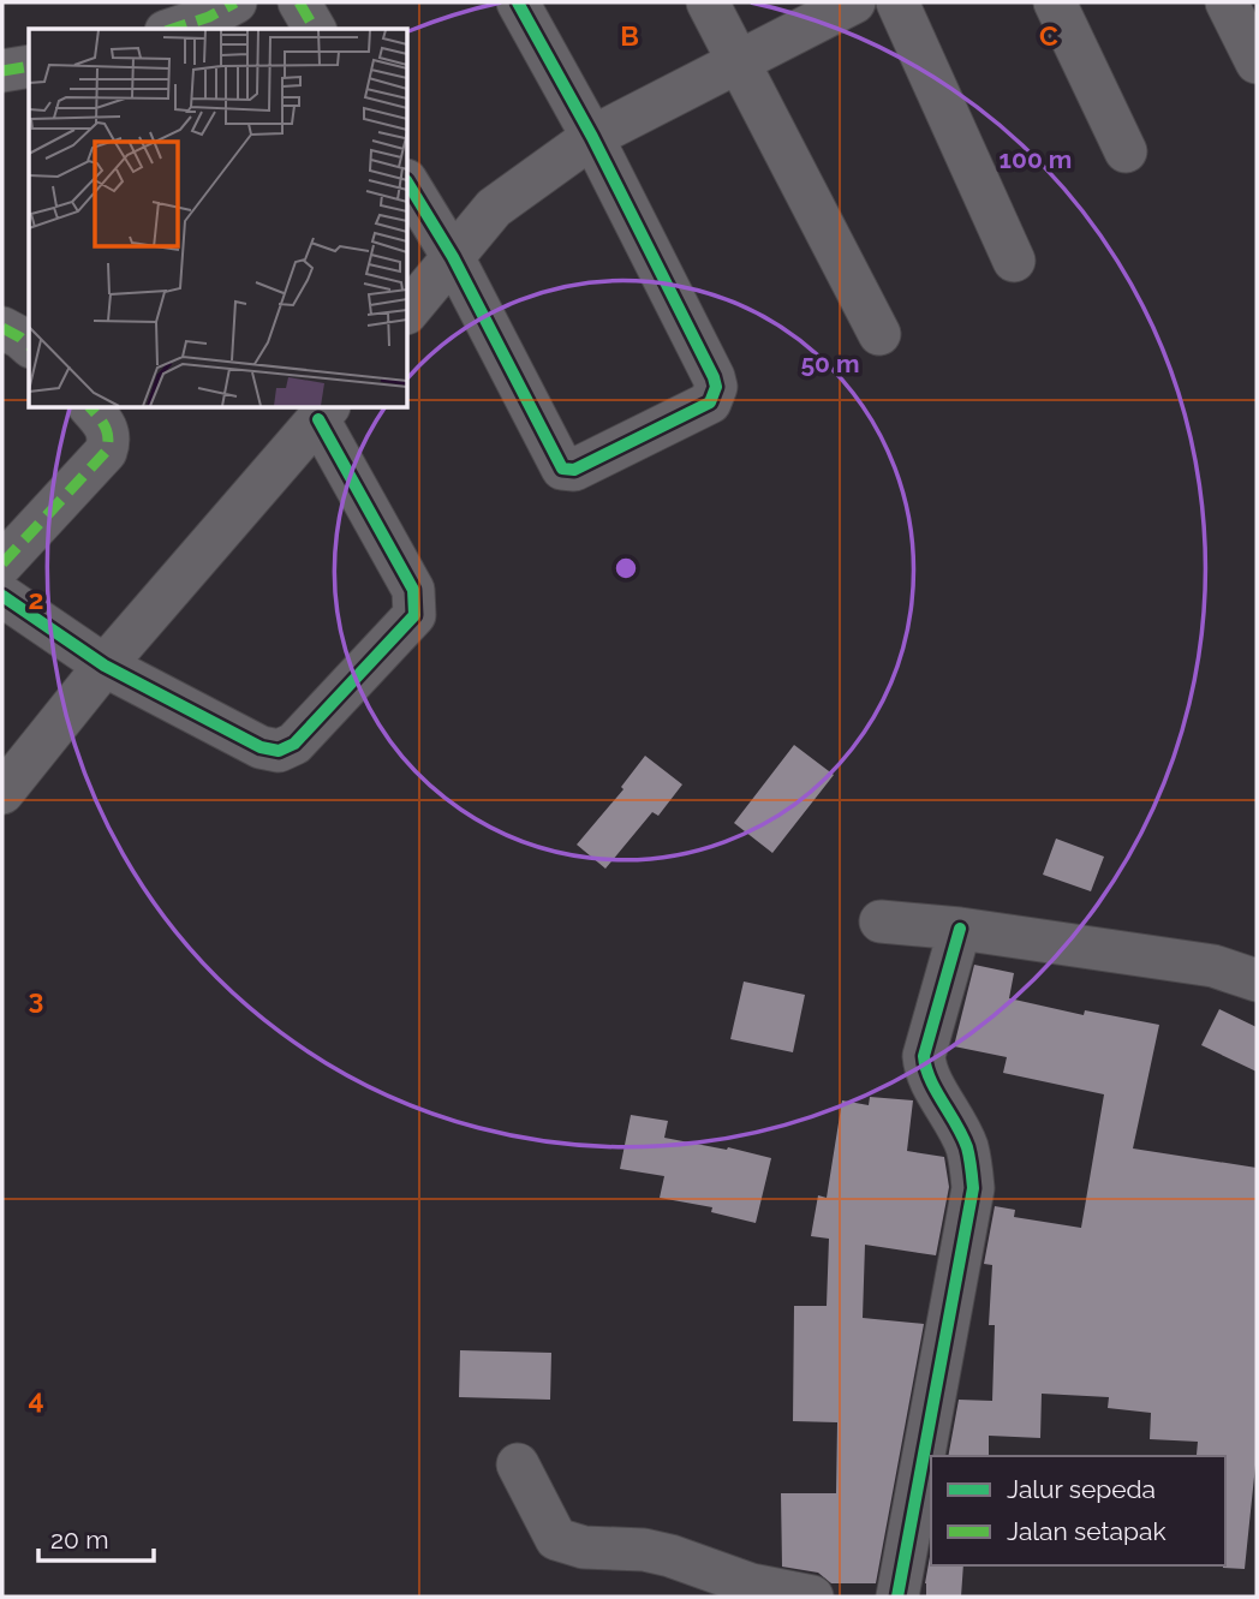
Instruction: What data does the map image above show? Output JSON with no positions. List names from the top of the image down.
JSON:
{
  "legend": ["Jalur sepeda", "Jalan setapak"],
  "scale_bar": "20 m",
  "grid": {
    "columns": ["B", "C"],
    "rows": ["2", "3", "4"]
  },
  "rings": ["100 m", "50 m"]
}
